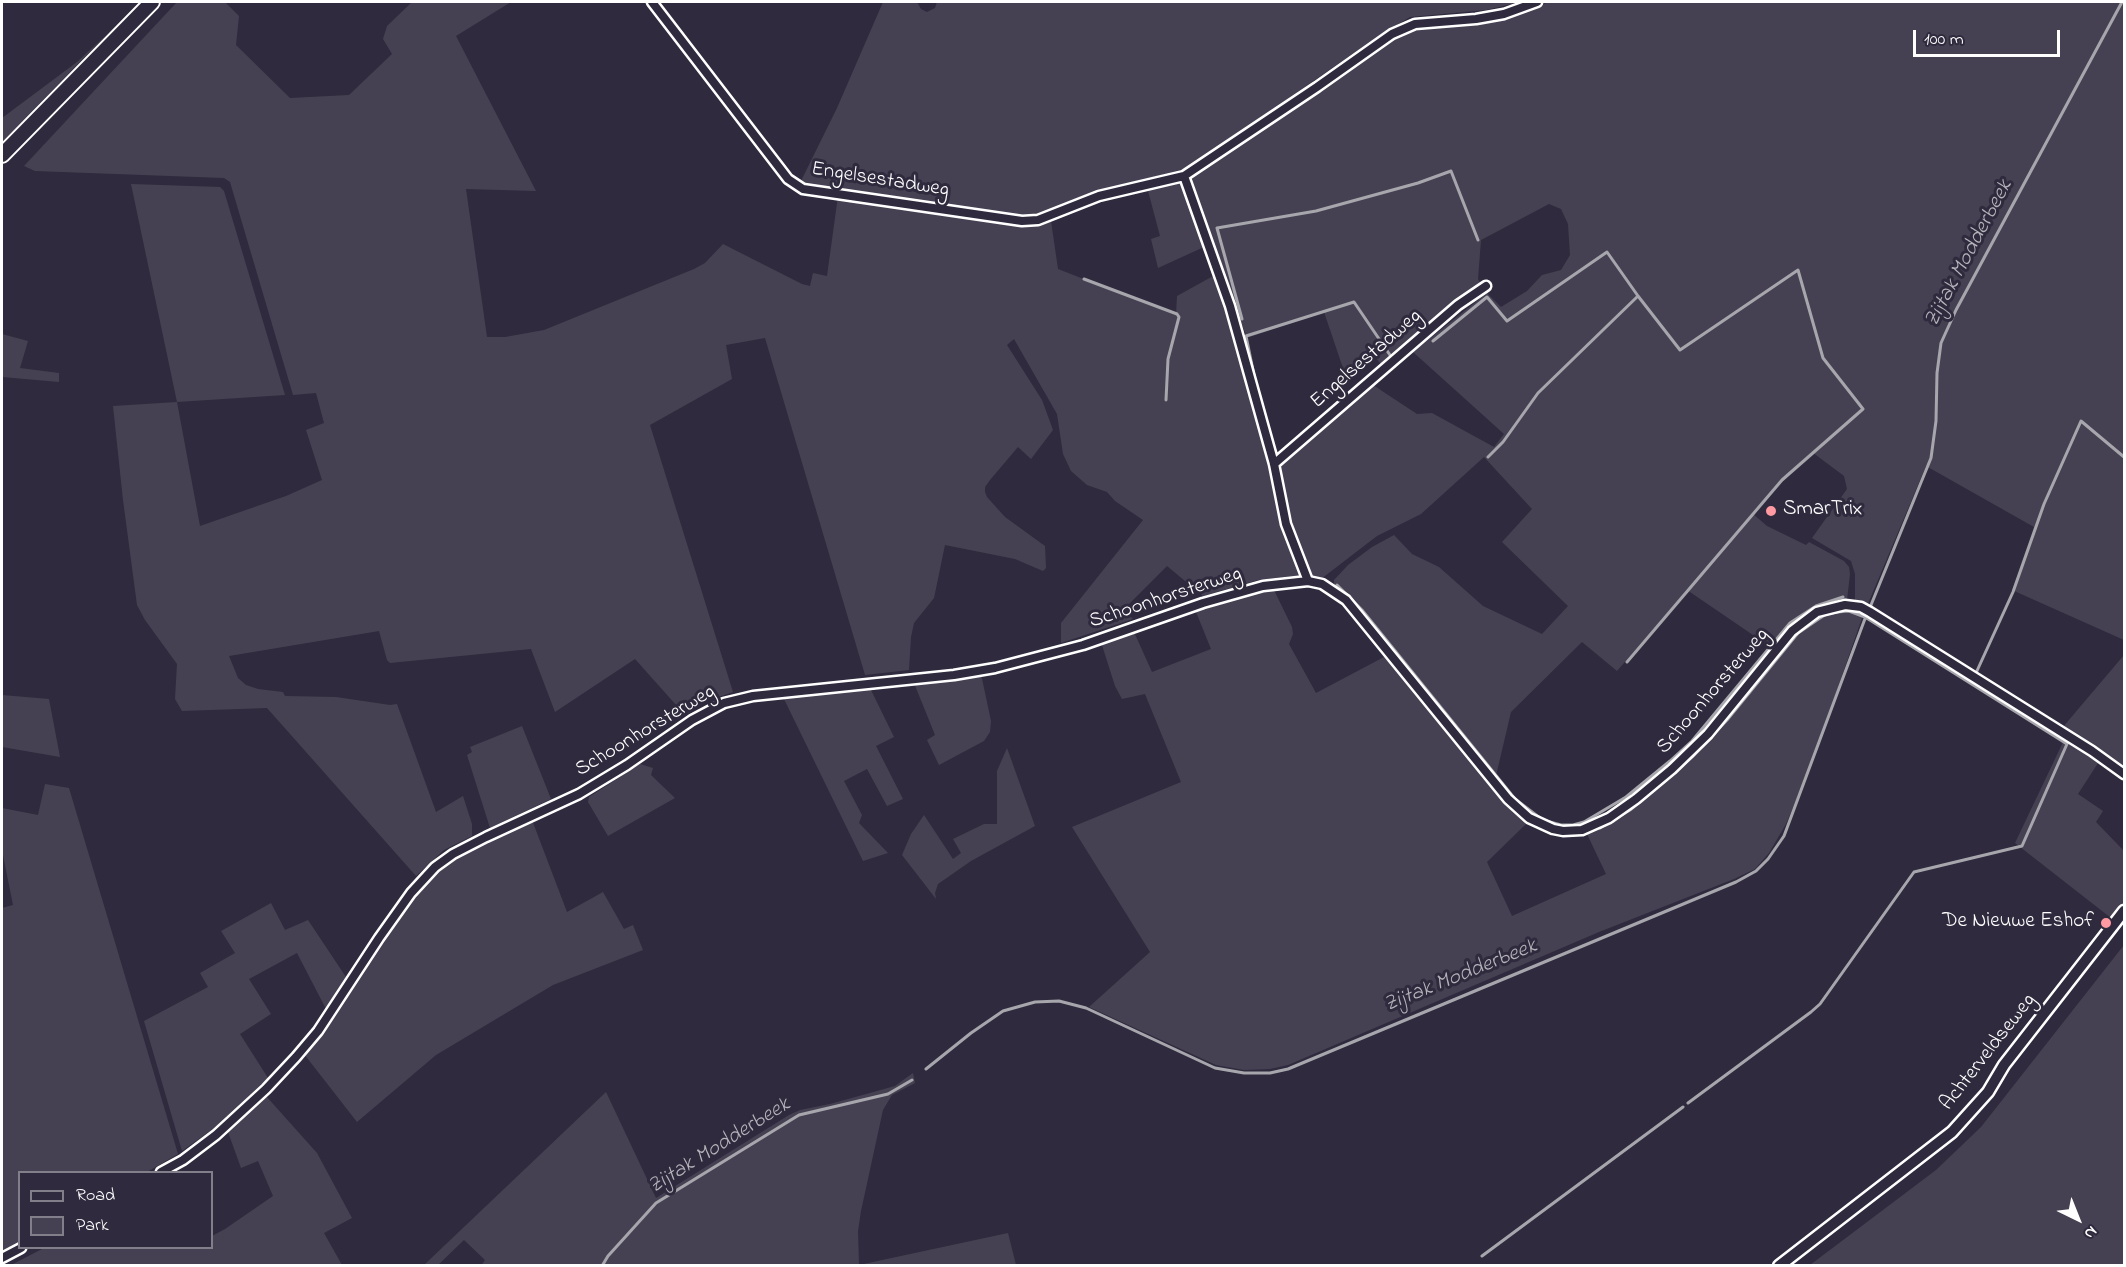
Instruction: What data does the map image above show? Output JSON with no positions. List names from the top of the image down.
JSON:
{
  "streets": {
    "street": ["Engelsestadweg", "Schoonhorsterweg", "Achterveldseweg"]
  },
  "water": ["Zijtak Modderbeek"],
  "places": ["SmarTrix", "De Nieuwe Eshof"],
  "legend": ["Road", "Park"],
  "scale_bar": "100 m",
  "north": "bottom right"
}
